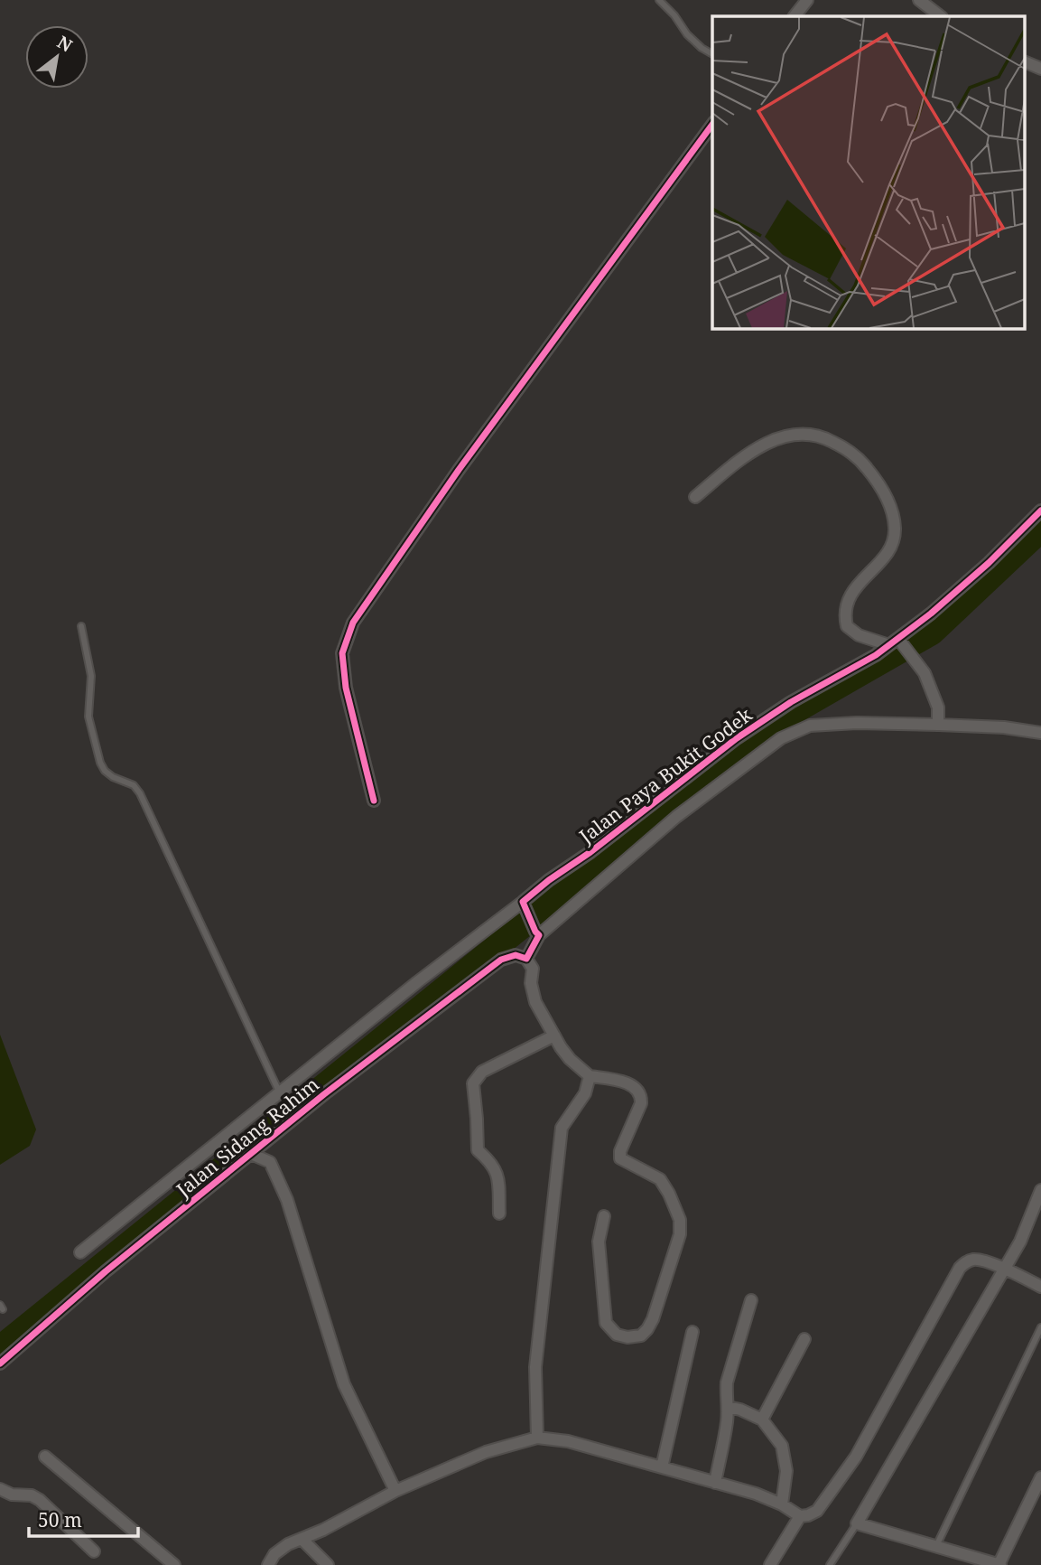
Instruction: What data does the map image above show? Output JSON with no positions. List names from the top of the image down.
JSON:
{
  "streets": {
    "street": ["Jalan Paya Bukit Godek", "Jalan Sidang Rahim"]
  },
  "scale_bar": "50 m",
  "north": "top right"
}
